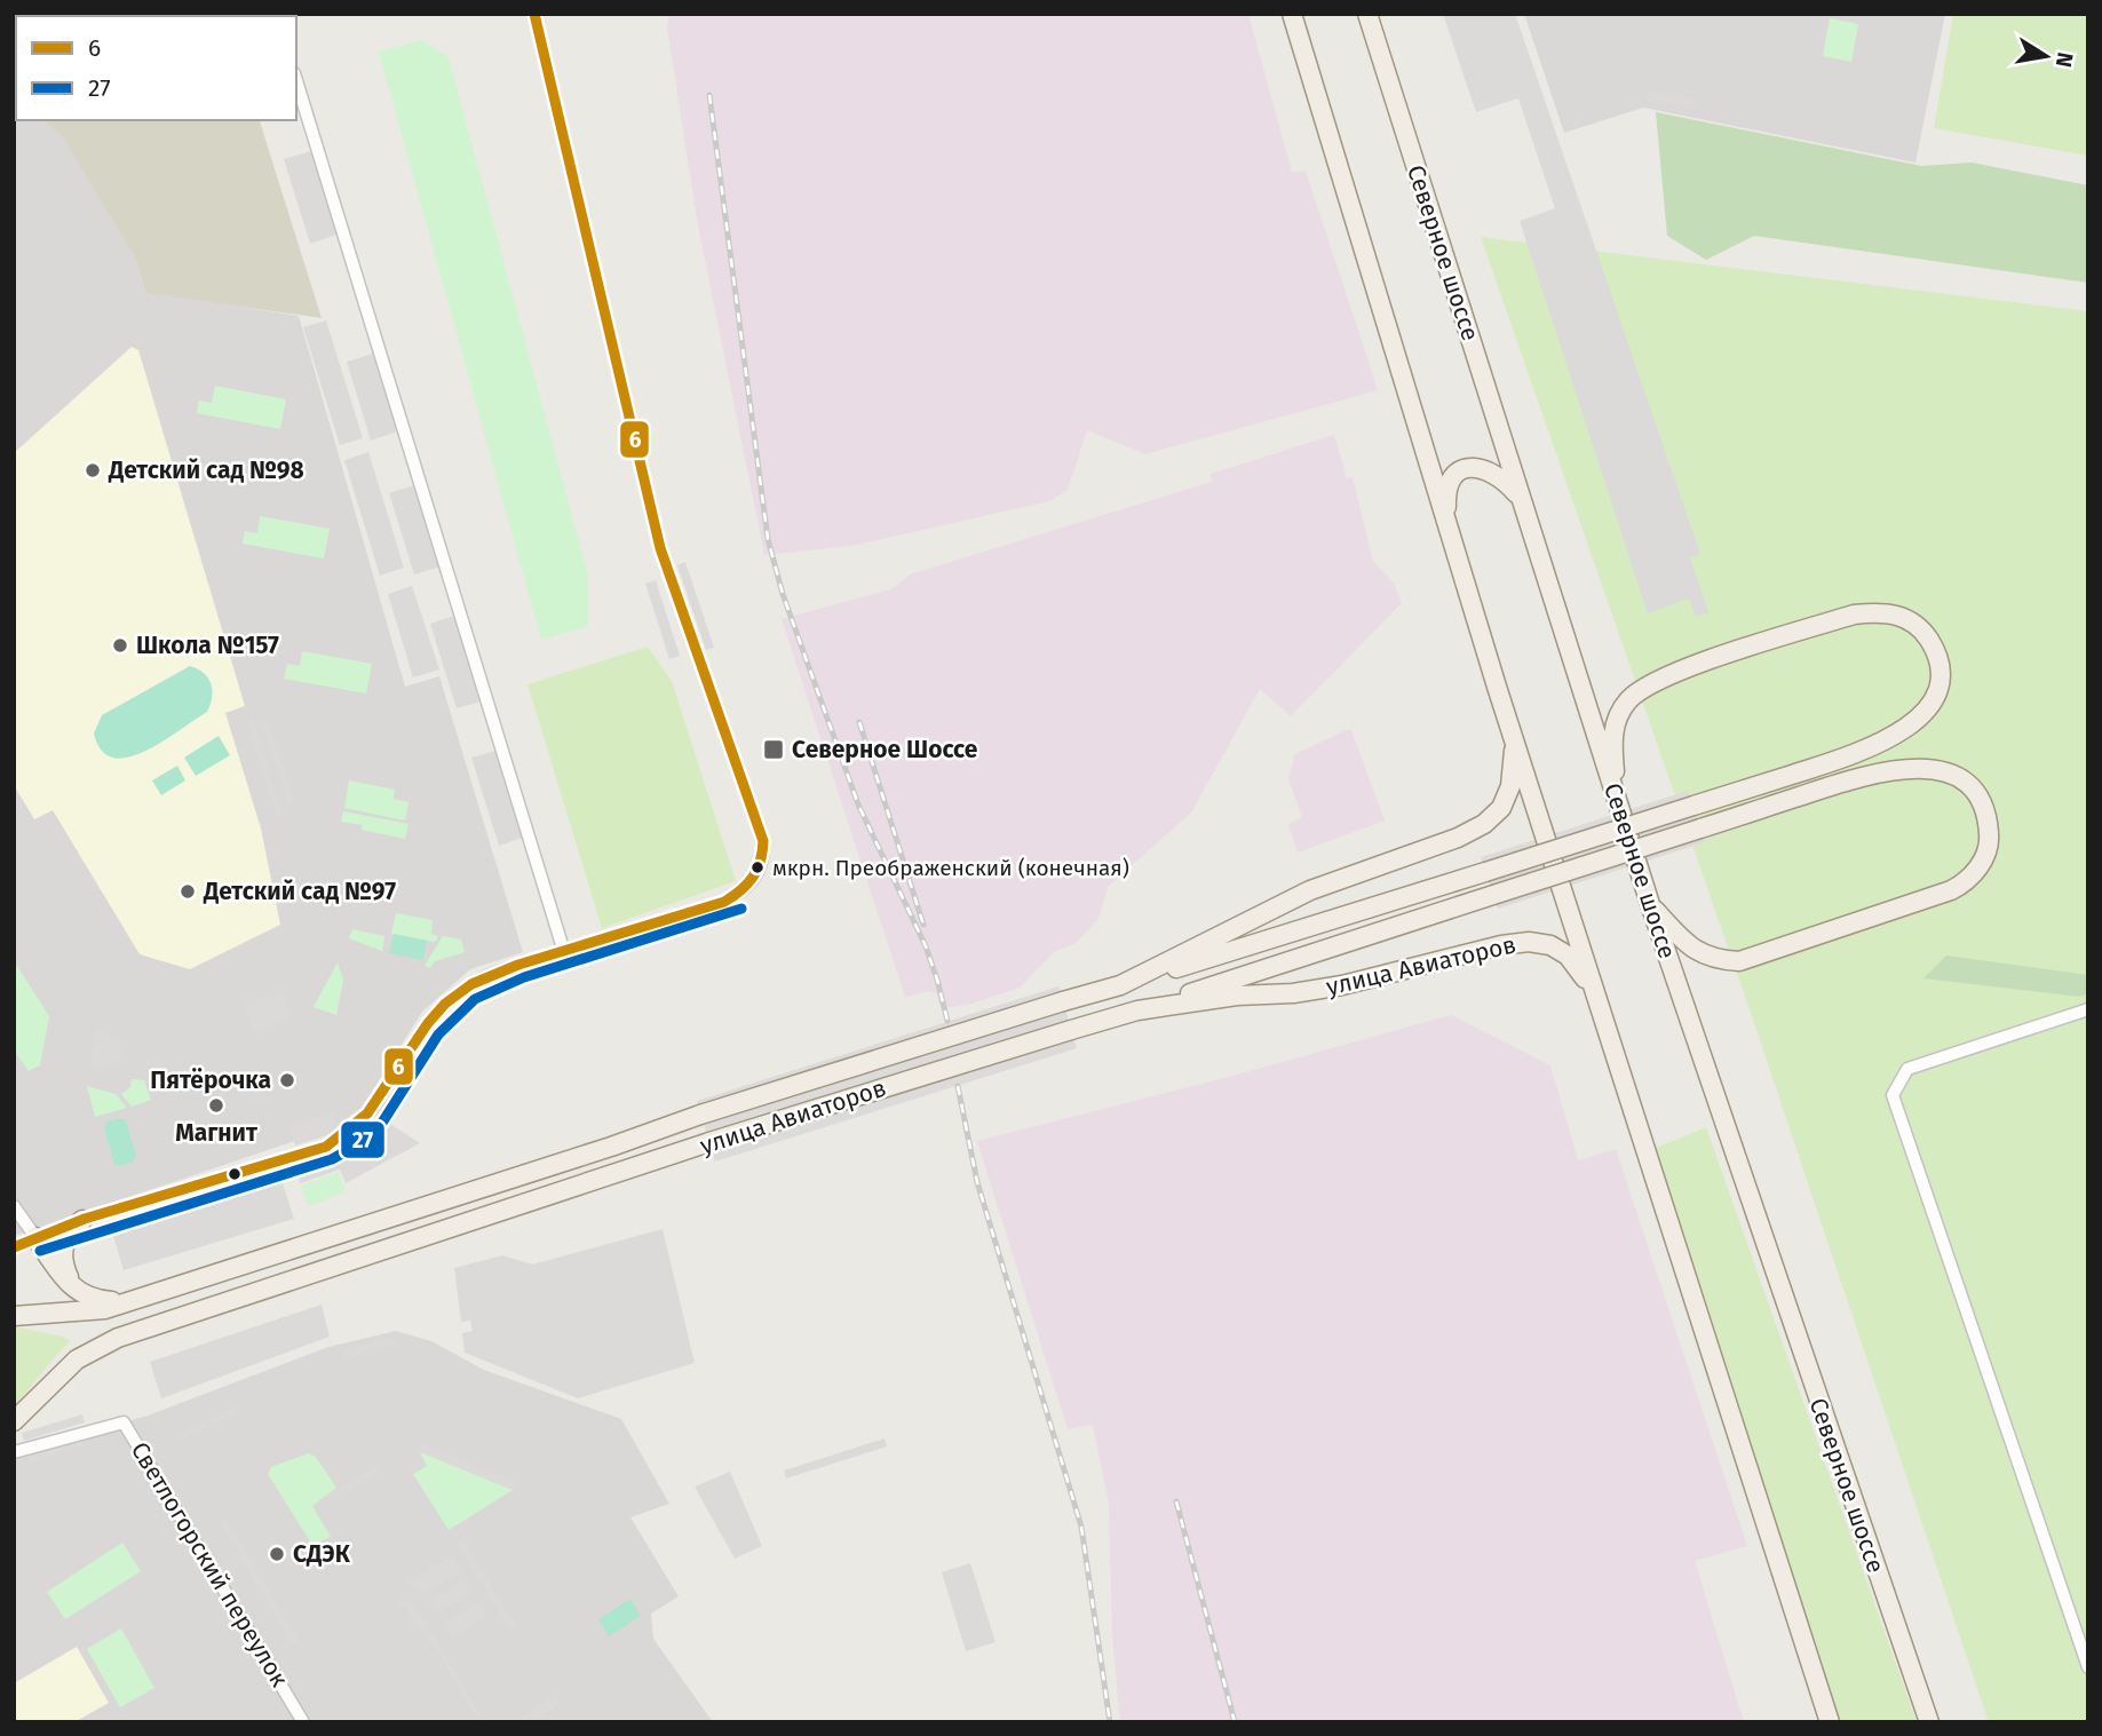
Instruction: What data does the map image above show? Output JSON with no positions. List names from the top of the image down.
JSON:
{
  "streets": {
    "main road": ["Северное шоссе", "улица Авиаторов"],
    "street": ["Светлогорский переулок"]
  },
  "places": {
    "other": [
      "Детский сад №98",
      "Школа №157",
      "мкрн. Преображенский (конечная)",
      "Детский сад №97",
      "Пятёрочка",
      "Магнит",
      "СДЭК"
    ],
    "transit": ["Северное Шоссе"]
  },
  "lines": ["transit line 6", "transit line 27"],
  "legend": ["6", "27"],
  "north": "right"
}
